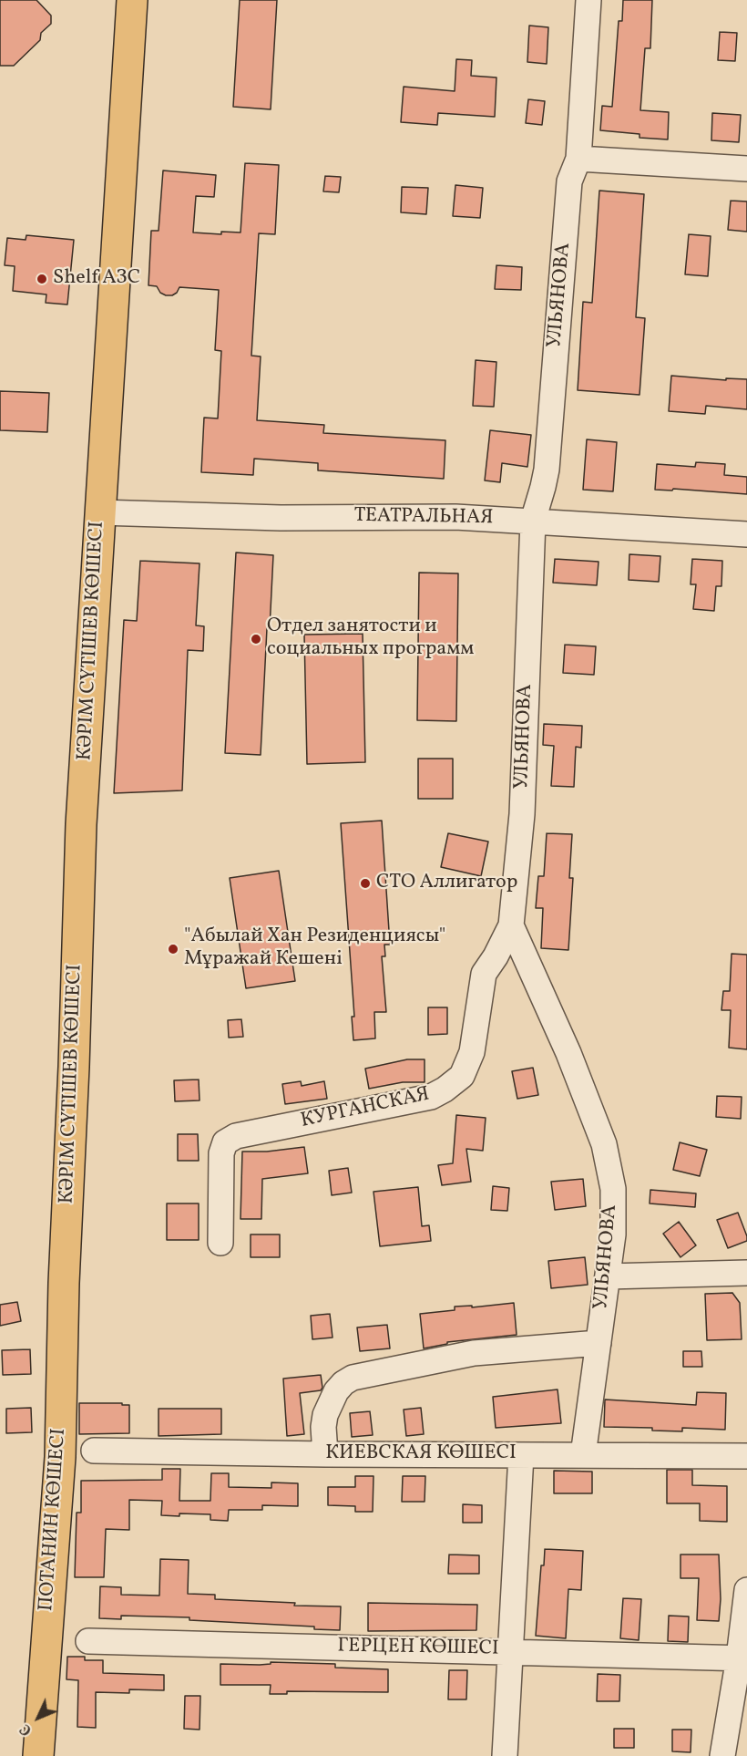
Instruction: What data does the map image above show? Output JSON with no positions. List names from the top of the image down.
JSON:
{
  "streets": {
    "main road": ["КӘРІМ СҮТІШЕВ КӨШЕСІ", "ПОТАНИН КӨШЕСІ"],
    "street": [
      "УЛЬЯНОВА",
      "ТЕАТРАЛЬНАЯ",
      "КУРГАНСКАЯ",
      "КИЕВСКАЯ КӨШЕСІ",
      "ГЕРЦЕН КӨШЕСІ"
    ]
  },
  "crossings": [
    ["УЛЬЯНОВА", "ТЕАТРАЛЬНАЯ"],
    ["УЛЬЯНОВА", "КУРГАНСКАЯ"],
    ["УЛЬЯНОВА", "КИЕВСКАЯ КӨШЕСІ"],
    ["ТЕАТРАЛЬНАЯ", "КӘРІМ СҮТІШЕВ КӨШЕСІ"],
    ["КӘРІМ СҮТІШЕВ КӨШЕСІ", "ПОТАНИН КӨШЕСІ"]
  ],
  "places": [
    "Shelf АЗС",
    "Отдел занятости и социальных программ",
    "СТО Аллигатор",
    "\"Абылай Хан Резиденциясы\" Мұражай Кешені"
  ],
  "north": "bottom left"
}
